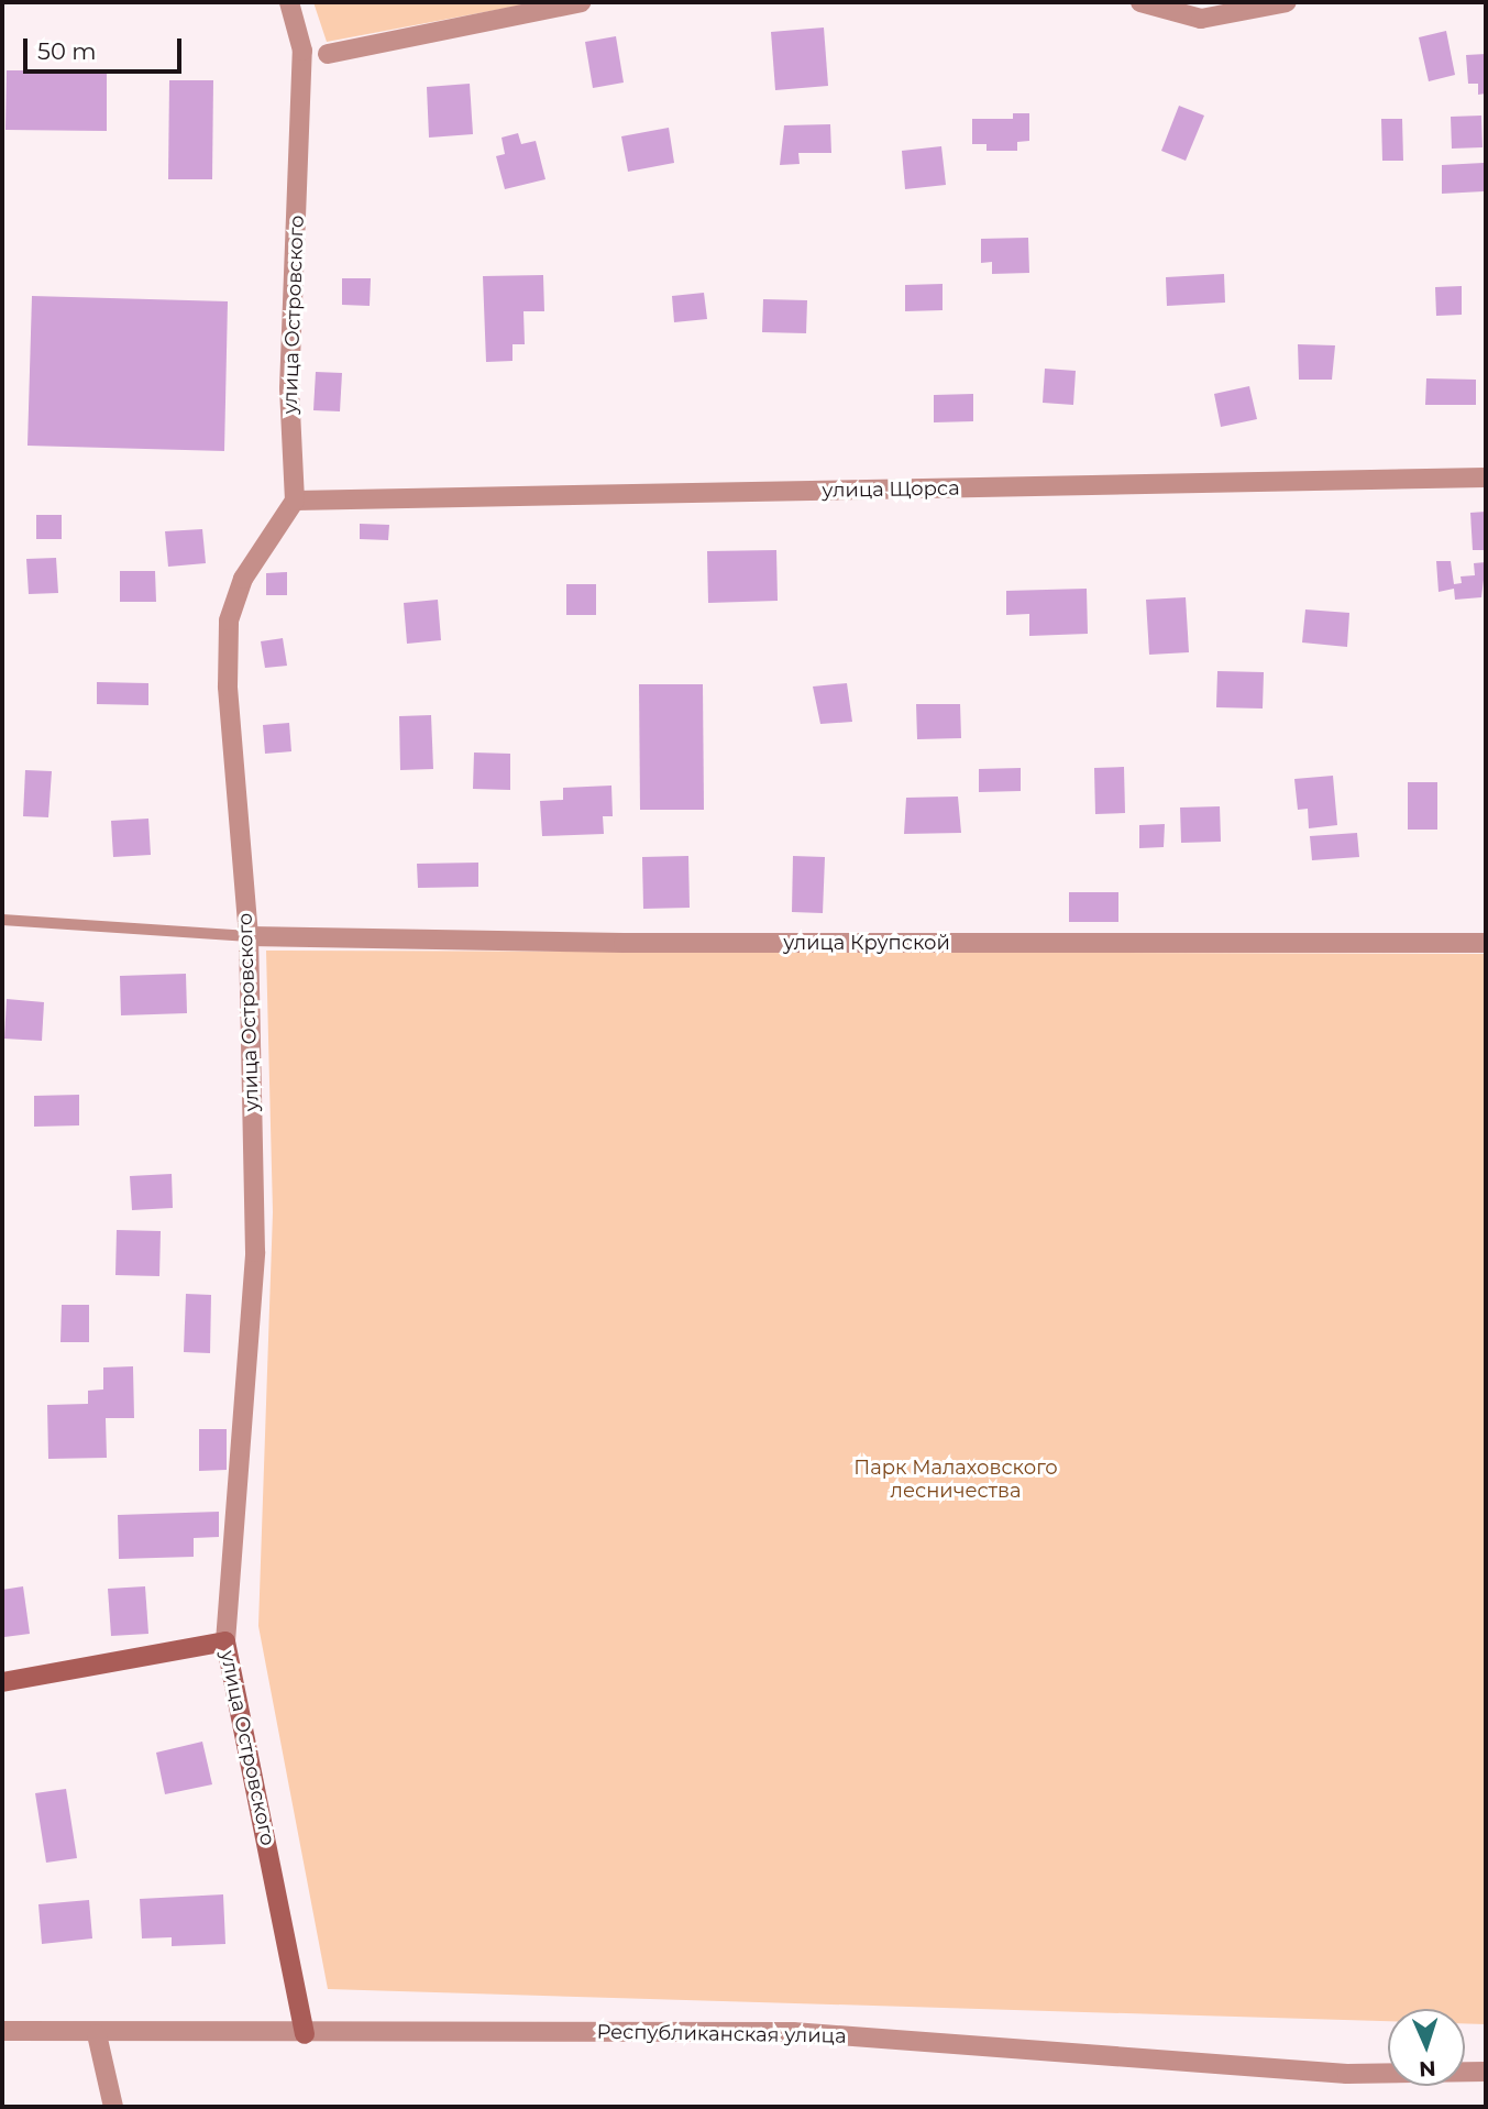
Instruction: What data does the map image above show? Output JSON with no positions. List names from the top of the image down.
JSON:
{
  "streets": {
    "street": [
      "улица Островского",
      "улица Щорса",
      "улица Крупской",
      "Республиканская улица"
    ]
  },
  "crossings": [
    ["улица Островского", "улица Щорса"],
    ["улица Островского", "улица Крупской"],
    ["улица Островского", "Республиканская улица"]
  ],
  "parks": ["Парк Малаховского лесничества"],
  "scale_bar": "50 m",
  "north": "bottom"
}
